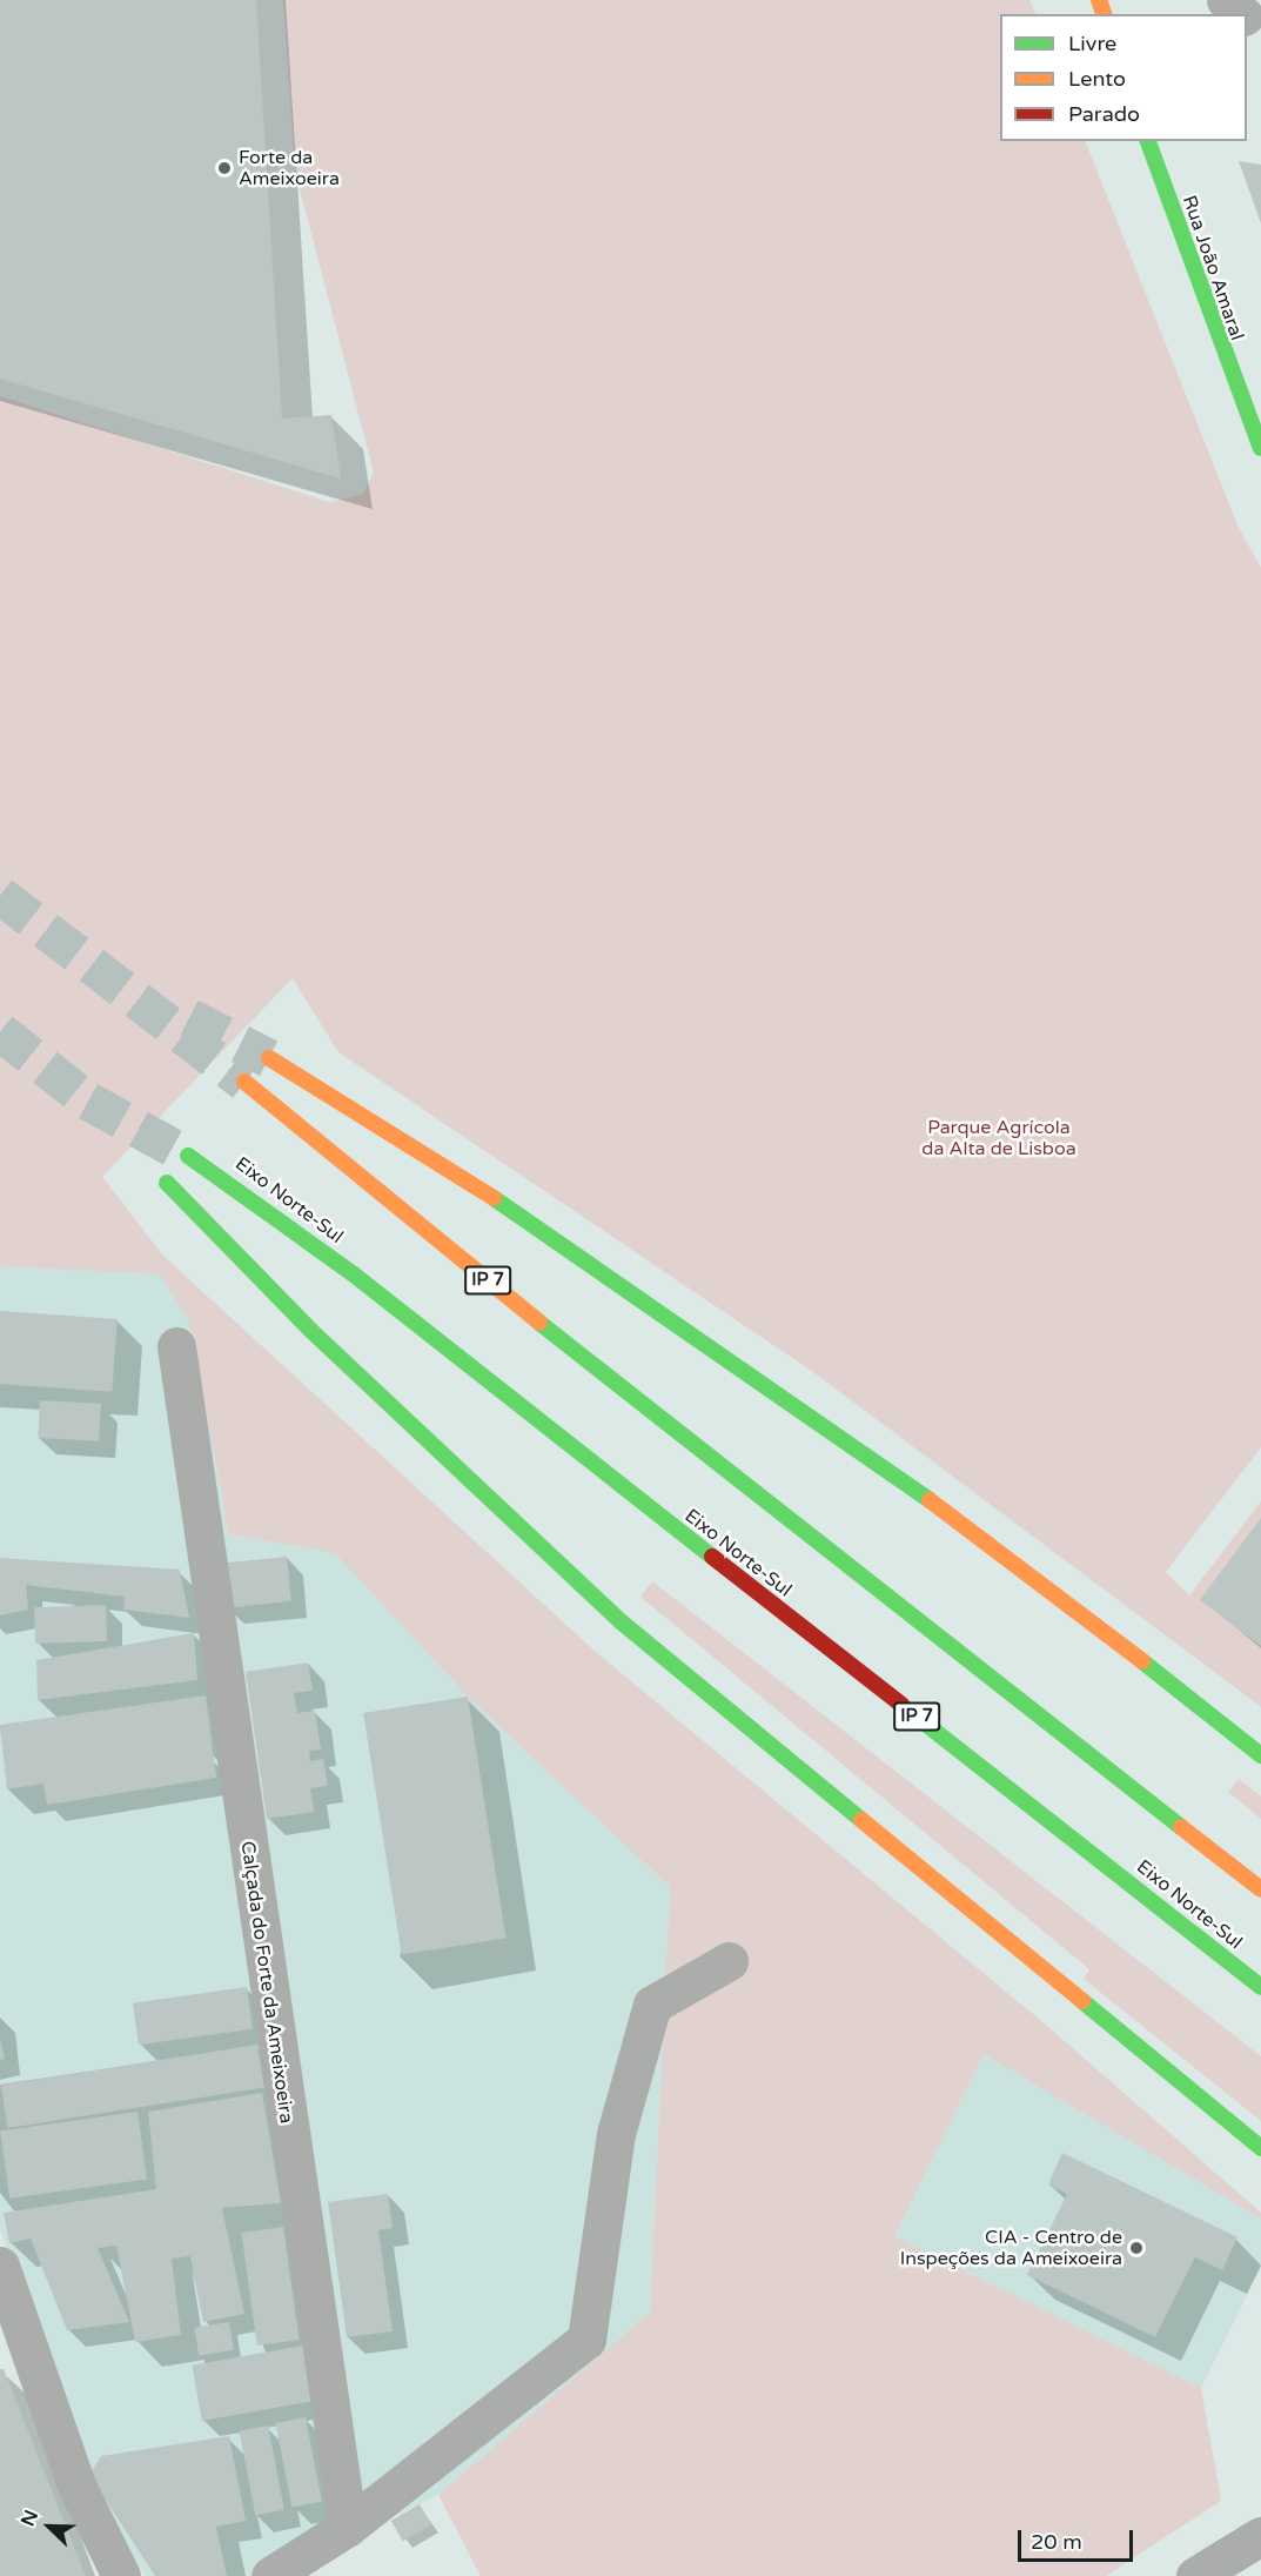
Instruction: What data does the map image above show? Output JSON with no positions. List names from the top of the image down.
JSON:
{
  "streets": {
    "main road": ["Rua João Amaral", "Eixo Norte-Sul", "IP 7"],
    "street": ["Calçada do Forte da Ameixoeira"]
  },
  "parks": ["Parque Agrícola da Alta de Lisboa"],
  "places": ["Forte da Ameixoeira", "CIA - Centro de Inspeções da Ameixoeira"],
  "legend": ["Livre", "Lento", "Parado"],
  "scale_bar": "20 m",
  "north": "top left"
}
